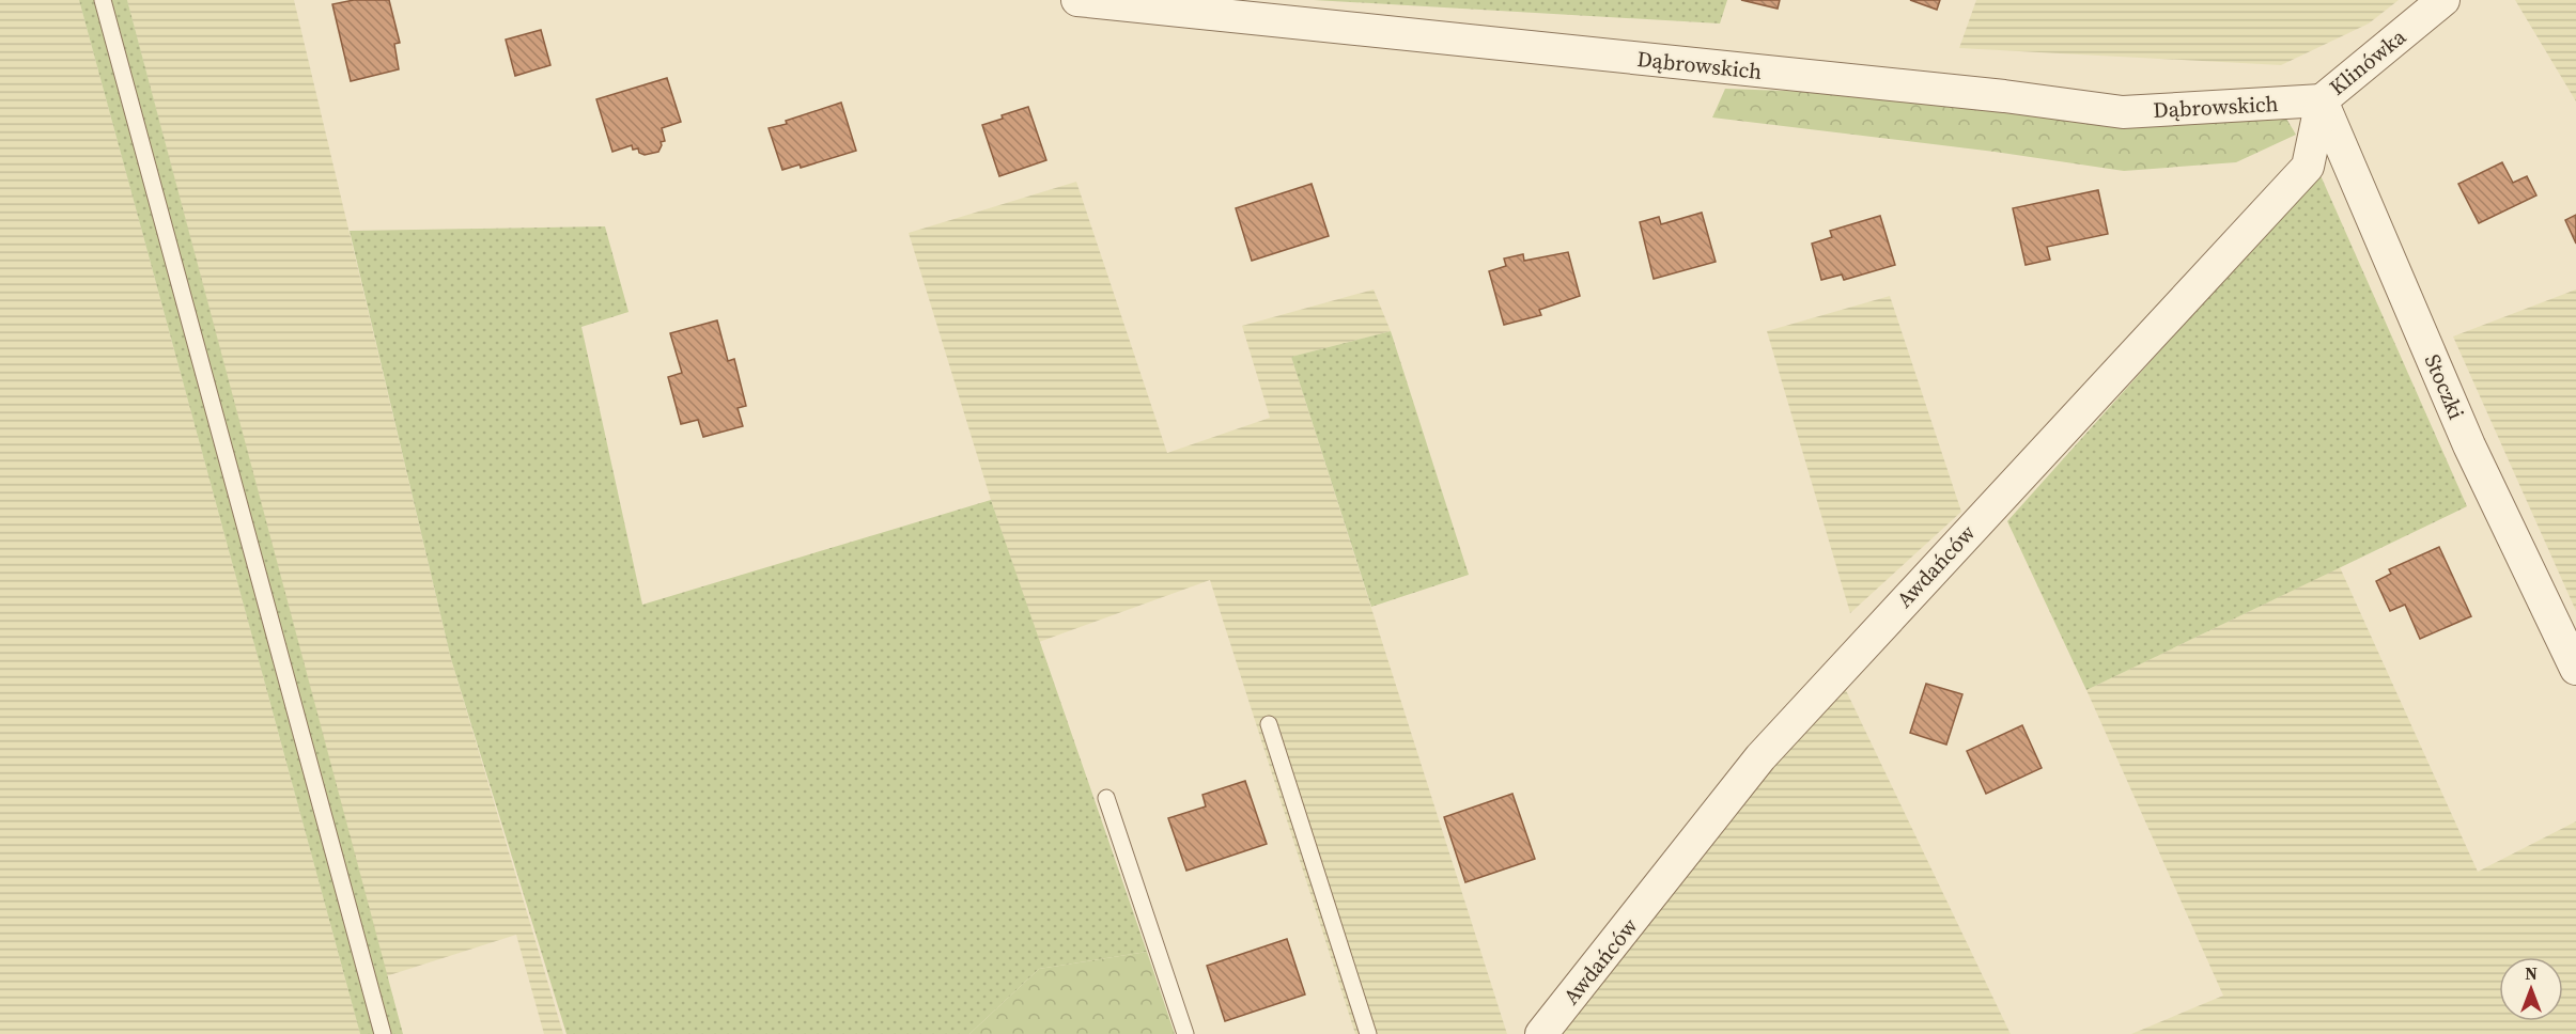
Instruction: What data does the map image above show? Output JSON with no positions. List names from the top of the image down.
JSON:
{
  "streets": {
    "street": [
      "Klinówka",
      "Dąbrowskich",
      "Stoczki",
      "Awdańców"
    ]
  },
  "crossings": [
    ["Klinówka", "Dąbrowskich"],
    ["Klinówka", "Stoczki"],
    ["Klinówka", "Awdańców"],
    ["Dąbrowskich", "Stoczki"],
    ["Dąbrowskich", "Awdańców"],
    ["Stoczki", "Awdańców"]
  ],
  "north": "top"
}
